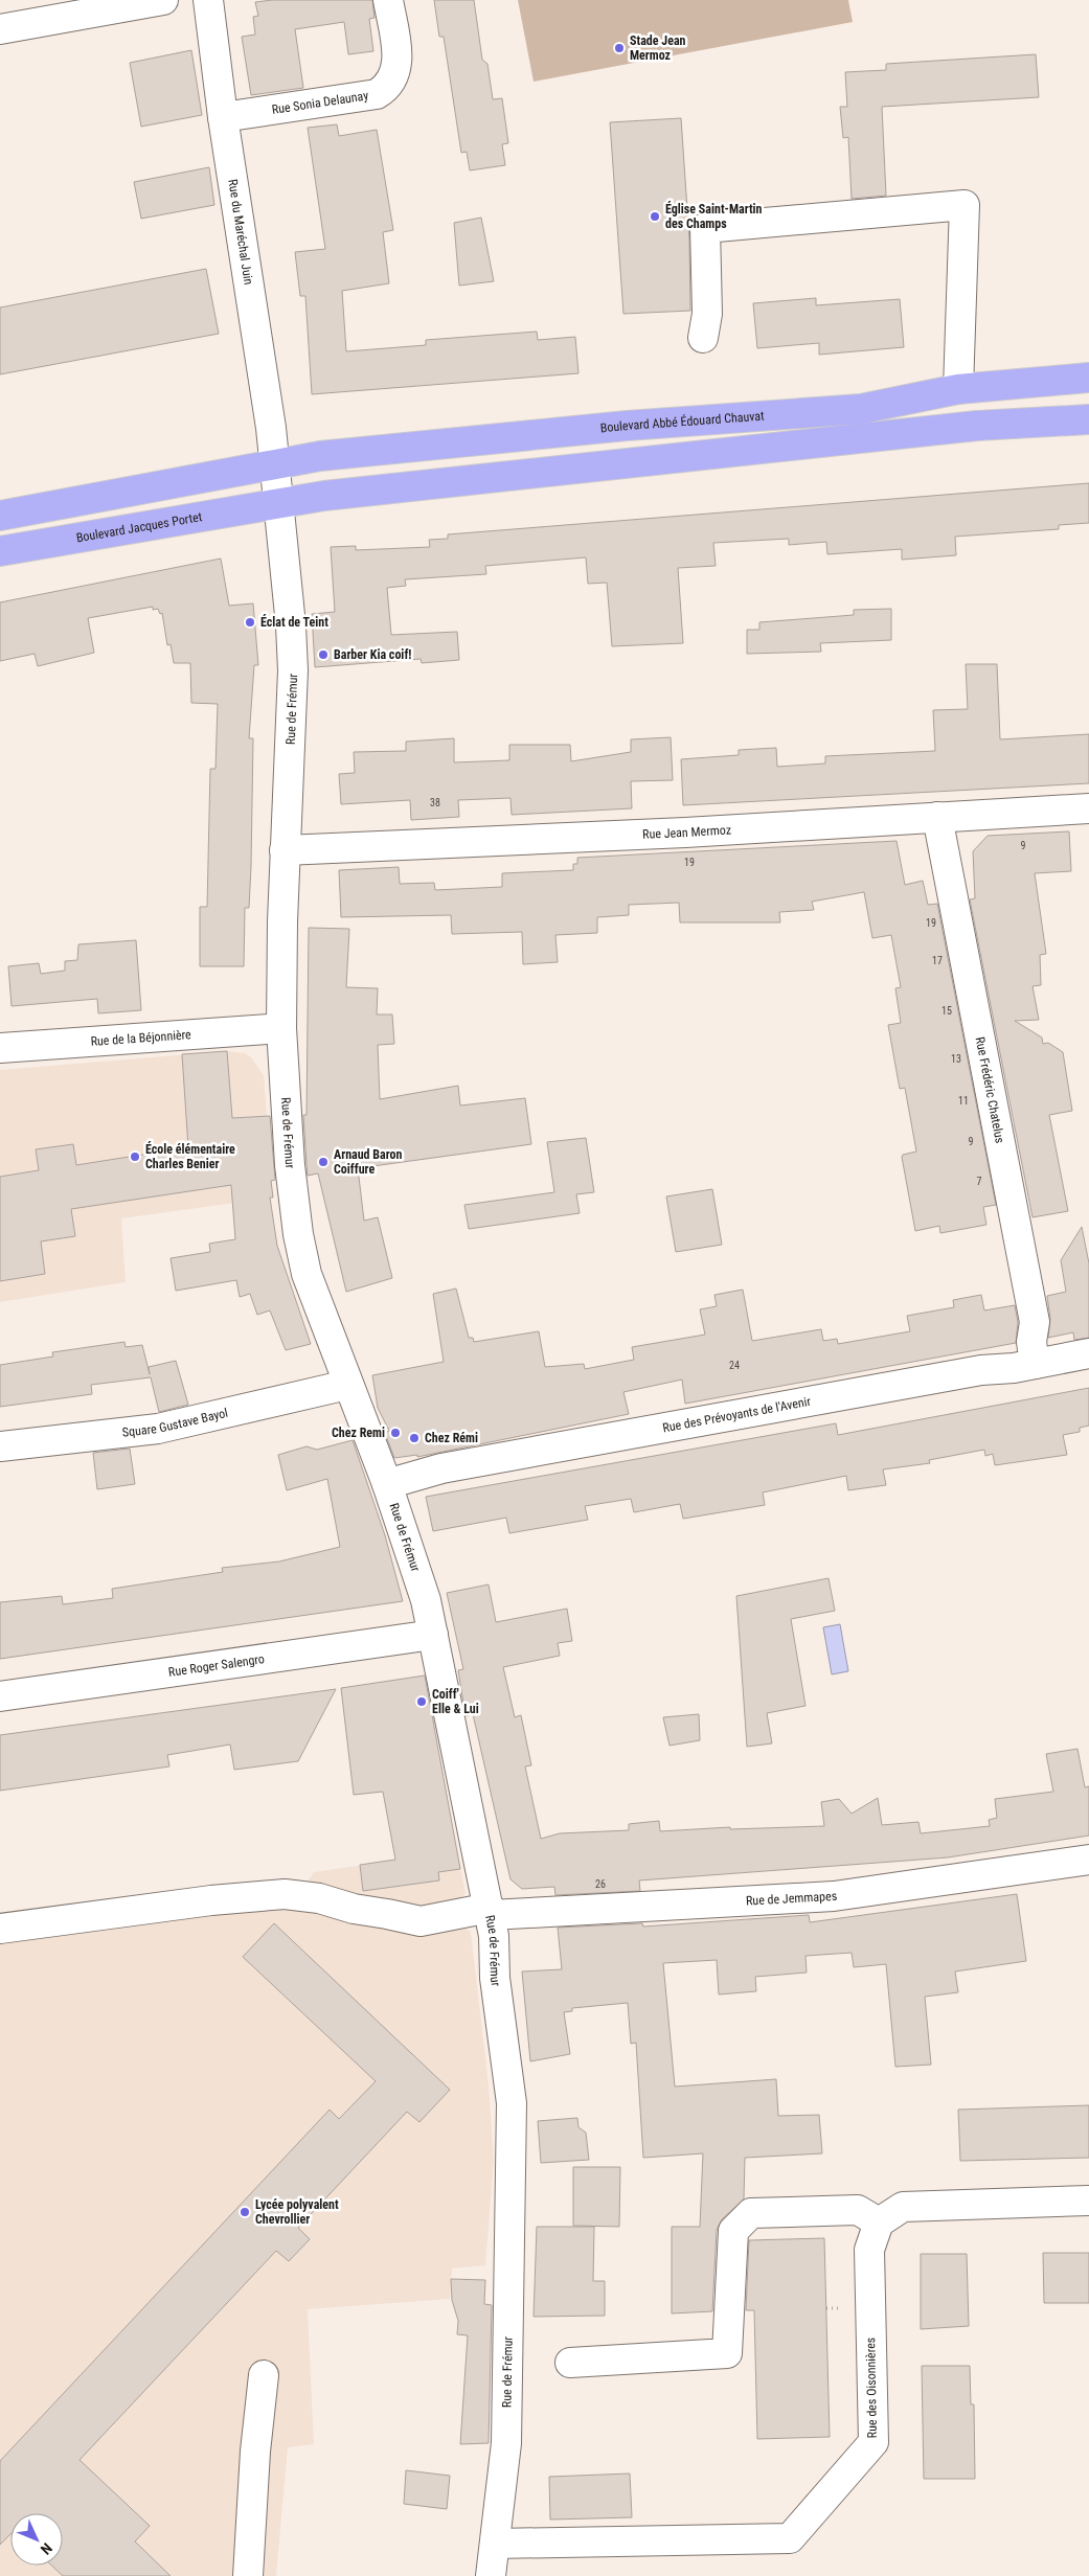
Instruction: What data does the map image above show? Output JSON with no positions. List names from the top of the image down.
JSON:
{
  "streets": {
    "main road": ["Boulevard Abbé Édouard Chauvat", "Boulevard Jacques Portet"],
    "street": [
      "Rue Sonia Delaunay",
      "Rue du Maréchal Juin",
      "Rue de Frémur",
      "Rue Jean Mermoz",
      "Rue de la Béjonnière",
      "Rue Frédéric Chatelus",
      "Rue des Prévoyants de l'Avenir",
      "Square Gustave Bayol",
      "Rue Roger Salengro",
      "Rue de Jemmapes",
      "Rue des Oisonnières"
    ]
  },
  "crossings": [
    ["Rue Sonia Delaunay", "Rue du Maréchal Juin"],
    ["Rue du Maréchal Juin", "Boulevard Abbé Édouard Chauvat"],
    ["Rue du Maréchal Juin", "Boulevard Jacques Portet"],
    ["Rue du Maréchal Juin", "Rue de Frémur"],
    ["Boulevard Jacques Portet", "Rue de Frémur"],
    ["Rue de Frémur", "Rue Jean Mermoz"],
    ["Rue de Frémur", "Rue de la Béjonnière"],
    ["Rue de Frémur", "Rue des Prévoyants de l'Avenir"],
    ["Rue de Frémur", "Square Gustave Bayol"],
    ["Rue de Frémur", "Rue Roger Salengro"],
    ["Rue de Frémur", "Rue de Jemmapes"],
    ["Rue de Frémur", "Rue des Oisonnières"],
    ["Rue Jean Mermoz", "Rue Frédéric Chatelus"],
    ["Rue Frédéric Chatelus", "Rue des Prévoyants de l'Avenir"]
  ],
  "places": [
    "Stade Jean Mermoz",
    "Église Saint-Martin des Champs",
    "Éclat de Teint",
    "Barber Kia coif!",
    "École élémentaire Charles Benier",
    "Arnaud Baron Coiffure",
    "Chez Remi",
    "Chez Rémi",
    "Coiff' Elle & Lui",
    "Lycée polyvalent Chevrollier"
  ],
  "house_numbers": [
    "38",
    "9",
    "19",
    "19",
    "17",
    "15",
    "13",
    "11",
    "9",
    "7",
    "24",
    "26"
  ],
  "north": "bottom right"
}
